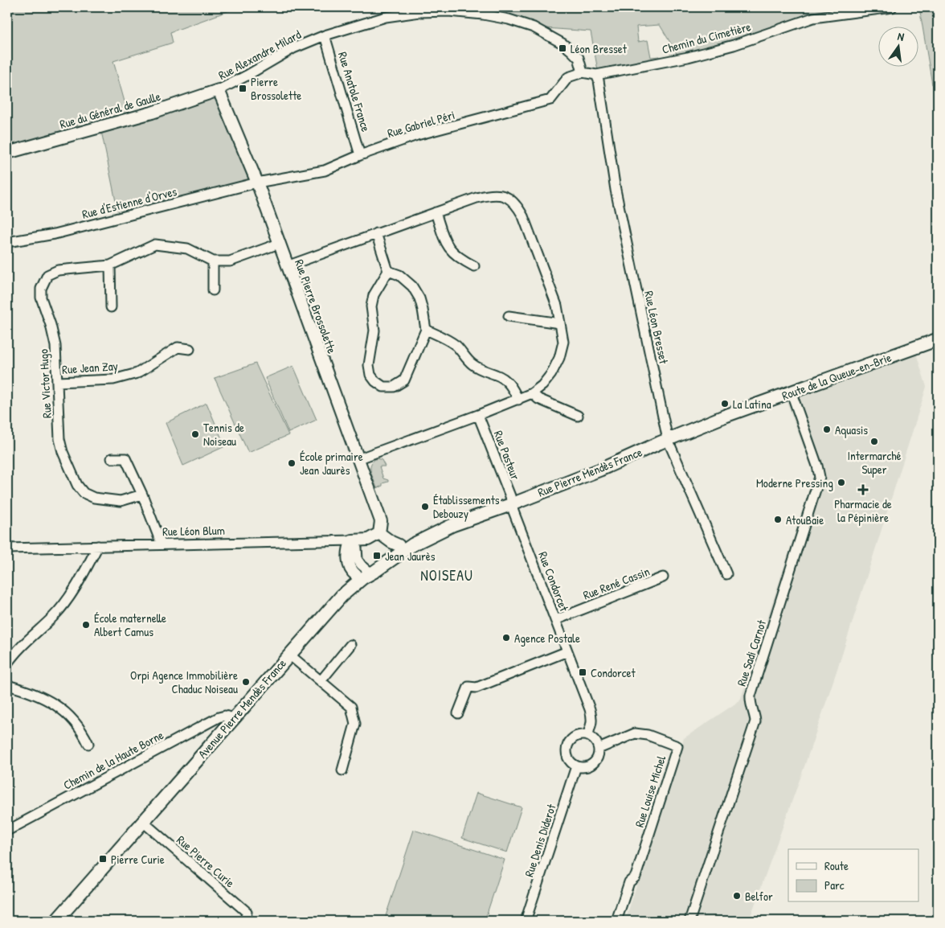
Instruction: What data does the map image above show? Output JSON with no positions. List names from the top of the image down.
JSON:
{
  "streets": {
    "main road": ["Route de la Queue-en-Brie", "Rue Pierre Mendès France", "Avenue Pierre Mendès France"],
    "street": [
      "Chemin du Cimetière",
      "Rue Alexandre Milard",
      "Rue Anatole France",
      "Rue du Général de Gaulle",
      "Rue Gabriel Péri",
      "Rue d'Estienne d'Orves",
      "Rue Pierre Brossolette",
      "Rue Léon Bresset",
      "Rue Jean Zay",
      "Rue Victor Hugo",
      "Rue Pasteur",
      "Rue Léon Blum",
      "Rue Condorcet",
      "Rue René Cassin",
      "Rue Sadi Carnot",
      "Chemin de la Haute Borne",
      "Rue Louise Michel",
      "Rue Denis Diderot",
      "Rue Pierre Curie"
    ]
  },
  "crossings": [
    ["Chemin du Cimetière", "Rue Léon Bresset"],
    ["Rue Alexandre Milard", "Rue Anatole France"],
    ["Rue Alexandre Milard", "Rue du Général de Gaulle"],
    ["Rue Alexandre Milard", "Rue Gabriel Péri"],
    ["Rue Alexandre Milard", "Rue Pierre Brossolette"],
    ["Rue Anatole France", "Rue Gabriel Péri"],
    ["Rue du Général de Gaulle", "Rue Pierre Brossolette"],
    ["Rue Gabriel Péri", "Rue d'Estienne d'Orves"],
    ["Rue Gabriel Péri", "Rue Pierre Brossolette"],
    ["Rue d'Estienne d'Orves", "Rue Pierre Brossolette"],
    ["Rue Pierre Brossolette", "Rue Victor Hugo"],
    ["Rue Pierre Brossolette", "Rue Léon Blum"],
    ["Rue Léon Bresset", "Route de la Queue-en-Brie"],
    ["Rue Léon Bresset", "Rue Pierre Mendès France"],
    ["Rue Jean Zay", "Rue Victor Hugo"],
    ["Route de la Queue-en-Brie", "Rue Pierre Mendès France"],
    ["Route de la Queue-en-Brie", "Rue Sadi Carnot"],
    ["Rue Pasteur", "Rue Pierre Mendès France"],
    ["Rue Pasteur", "Rue Condorcet"],
    ["Rue Pasteur", "Avenue Pierre Mendès France"],
    ["Rue Pierre Mendès France", "Rue Condorcet"],
    ["Rue Pierre Mendès France", "Avenue Pierre Mendès France"],
    ["Rue Condorcet", "Rue René Cassin"],
    ["Rue Condorcet", "Avenue Pierre Mendès France"],
    ["Rue Condorcet", "Rue Louise Michel"],
    ["Rue Condorcet", "Rue Denis Diderot"],
    ["Avenue Pierre Mendès France", "Chemin de la Haute Borne"],
    ["Avenue Pierre Mendès France", "Rue Pierre Curie"],
    ["Rue Louise Michel", "Rue Denis Diderot"]
  ],
  "districts": ["NOISEAU"],
  "places": {
    "transit": [
      "Léon Bresset",
      "Pierre Brossolette",
      "Jean Jaurès",
      "Condorcet",
      "Pierre Curie"
    ],
    "other": [
      "La Latina",
      "Aquasis",
      "Tennis de Noiseau",
      "Intermarché Super",
      "École primaire Jean Jaurès",
      "Moderne Pressing",
      "Établissements Debouzy",
      "AtouBaie",
      "École maternelle Albert Camus",
      "Agence Postale",
      "Orpi Agence Immobilière Chaduc Noiseau",
      "Belfor"
    ],
    "health": ["Pharmacie de la Pépinière"]
  },
  "legend": ["Route", "Parc"],
  "north": "top"
}
